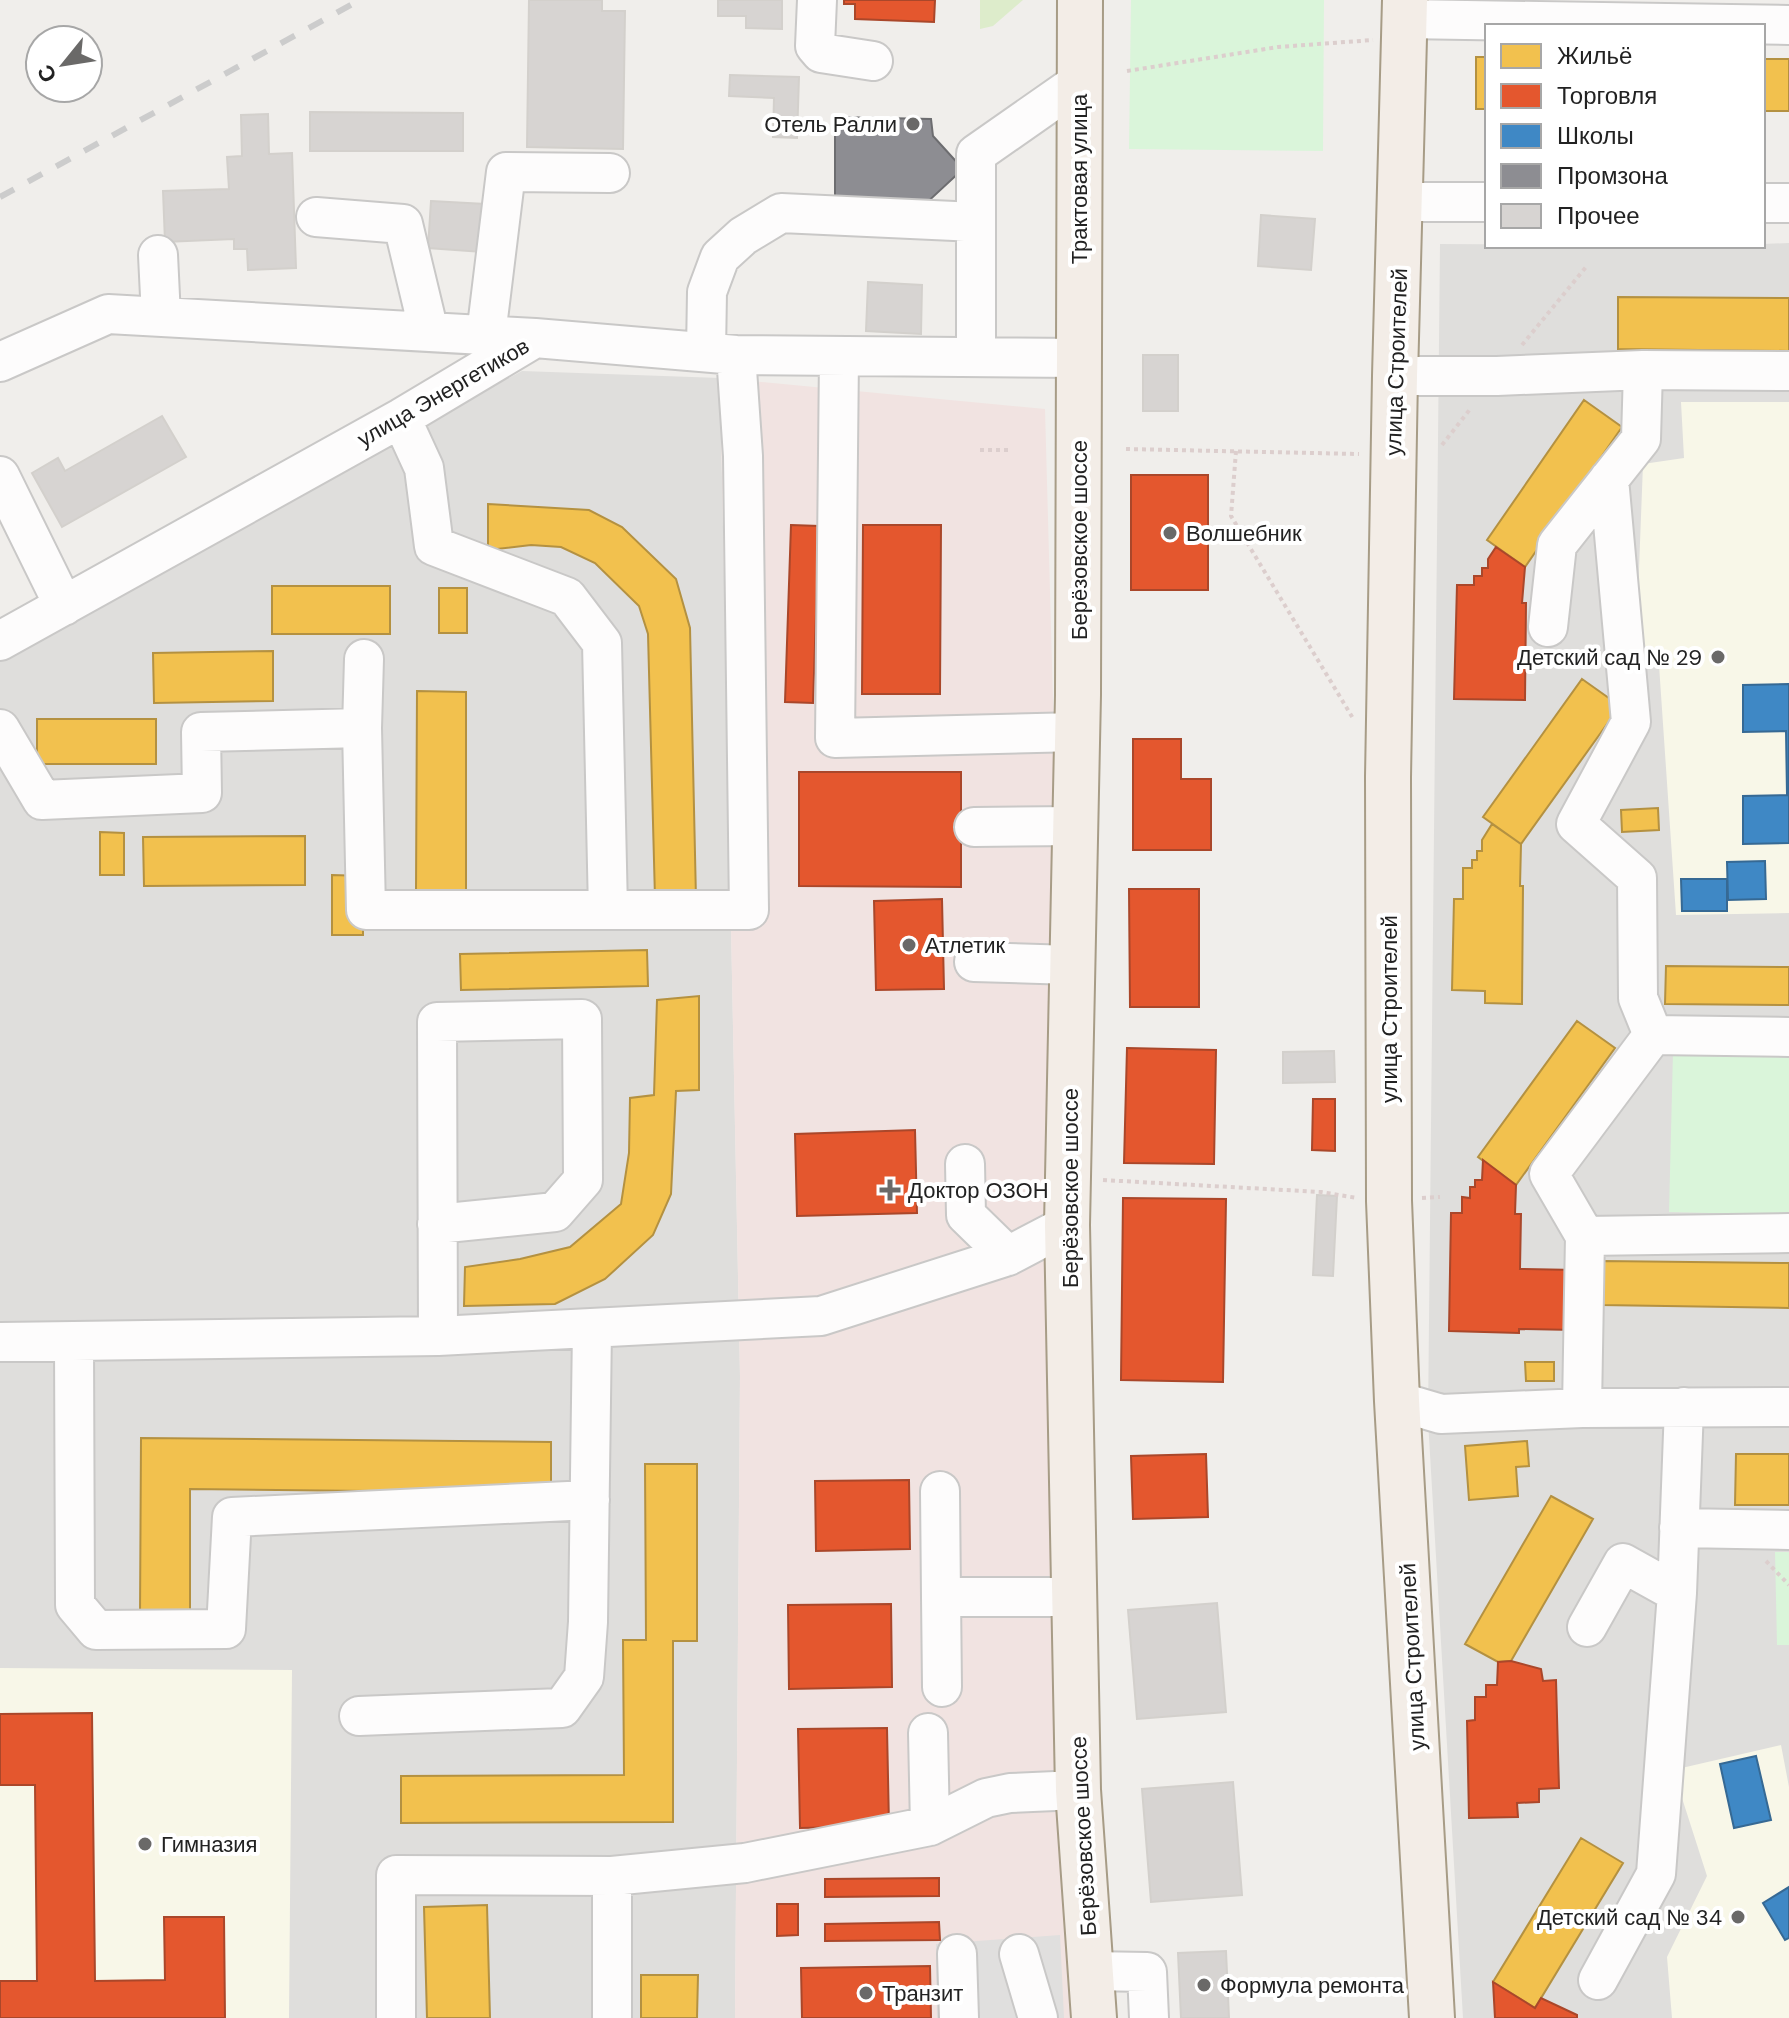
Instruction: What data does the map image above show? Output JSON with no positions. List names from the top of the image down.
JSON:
{
  "streets": {
    "main road": ["Трактовая улица", "улица Строителей", "Берёзовское шоссе"],
    "street": ["улица Энергетиков"]
  },
  "crossings": [
    ["Трактовая улица", "улица Энергетиков"],
    ["Трактовая улица", "Берёзовское шоссе"],
    ["улица Энергетиков", "Берёзовское шоссе"]
  ],
  "places": {
    "other": [
      "Отель Ралли",
      "Волшебник",
      "Детский сад № 29",
      "Атлетик",
      "Гимназия",
      "Детский сад № 34",
      "Формула ремонта",
      "Транзит"
    ],
    "health": ["Доктор ОЗОН"]
  },
  "legend": [
    "Жильё",
    "Торговля",
    "Школы",
    "Промзона",
    "Прочее"
  ],
  "north": "bottom left"
}
